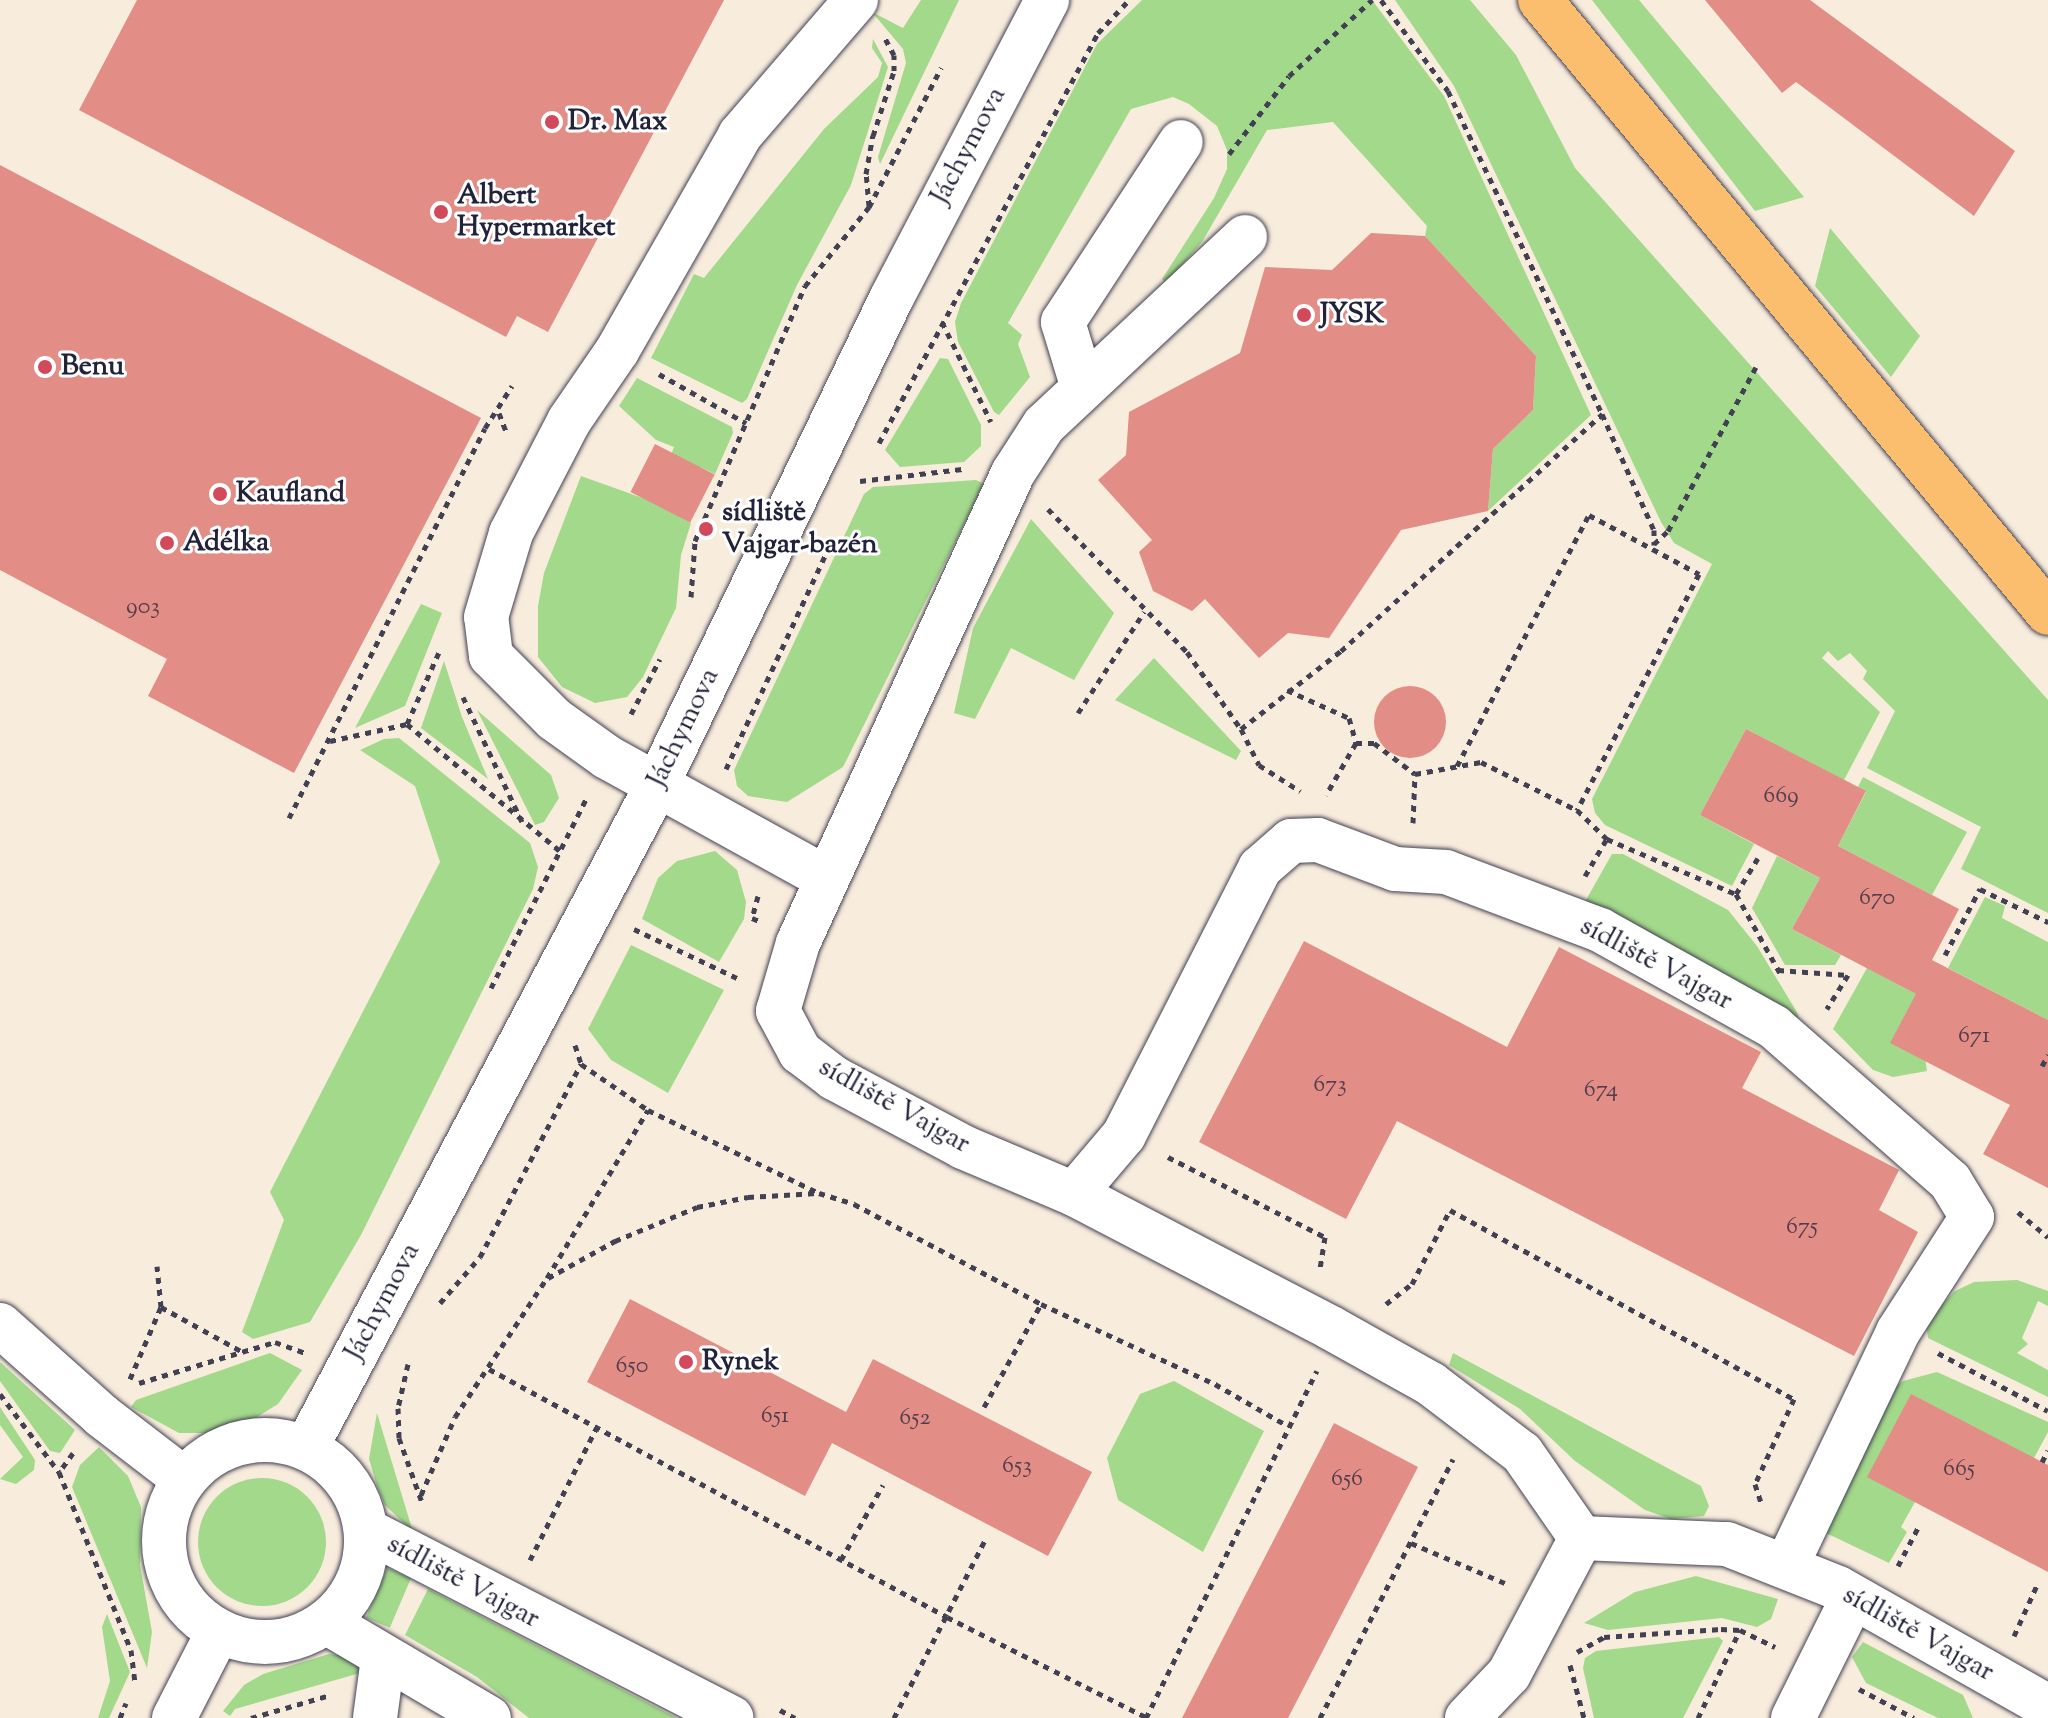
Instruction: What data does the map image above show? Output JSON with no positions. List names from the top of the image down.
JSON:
{
  "streets": {
    "street": ["Jáchymova", "sídliště Vajgar"]
  },
  "crossings": [
    ["Jáchymova", "sídliště Vajgar"]
  ],
  "places": [
    "Dr. Max",
    "Albert Hypermarket",
    "JYSK",
    "Benu",
    "Kaufland",
    "sídliště Vajgar-bazén",
    "Adélka",
    "Rynek"
  ],
  "house_numbers": [
    "903",
    "669",
    "670",
    "671",
    "673",
    "674",
    "675",
    "650",
    "651",
    "652",
    "653",
    "665",
    "656"
  ]
}
